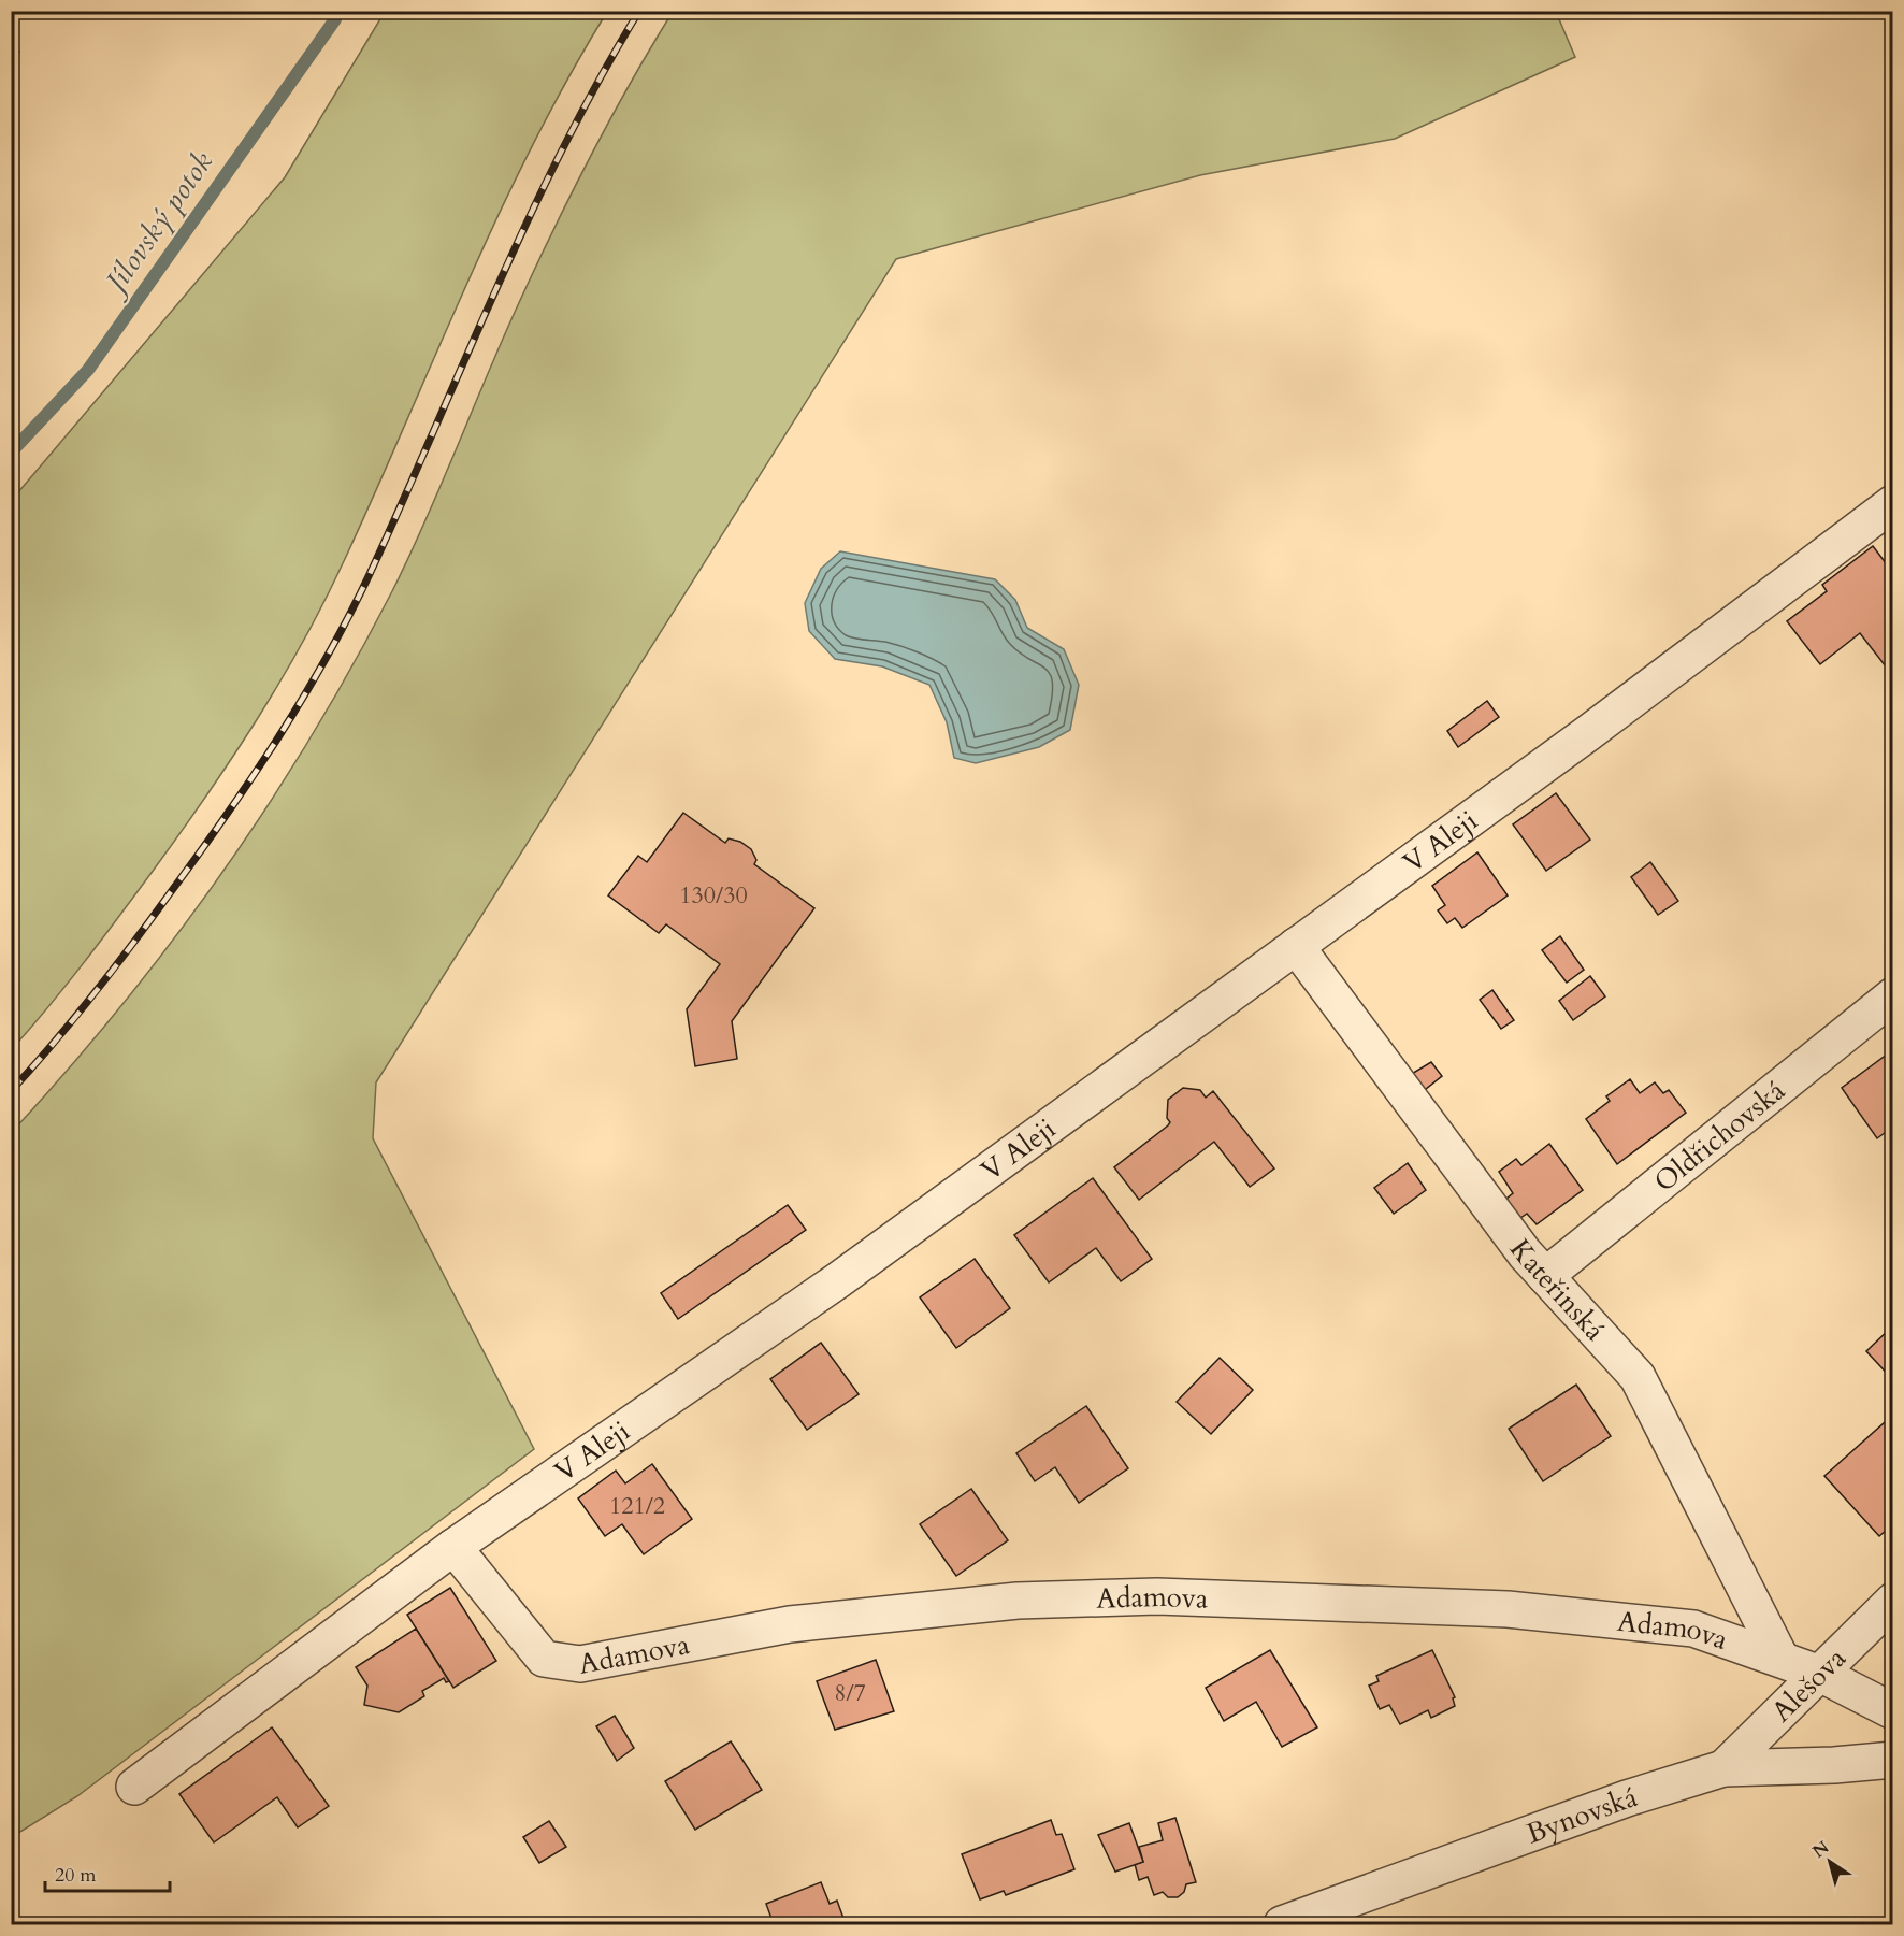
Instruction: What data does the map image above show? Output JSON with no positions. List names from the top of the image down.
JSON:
{
  "streets": {
    "street": [
      "V Aleji",
      "Oldřichovská",
      "Kateřinská",
      "Adamova",
      "Alešova",
      "Bynovská"
    ]
  },
  "crossings": [
    ["V Aleji", "Kateřinská"],
    ["V Aleji", "Adamova"],
    ["Oldřichovská", "Kateřinská"],
    ["Kateřinská", "Adamova"],
    ["Adamova", "Alešova"],
    ["Alešova", "Bynovská"]
  ],
  "water": ["Jílovský potok"],
  "house_numbers": ["130/30", "121/2", "8/7"],
  "scale_bar": "20 m",
  "north": "top left"
}
